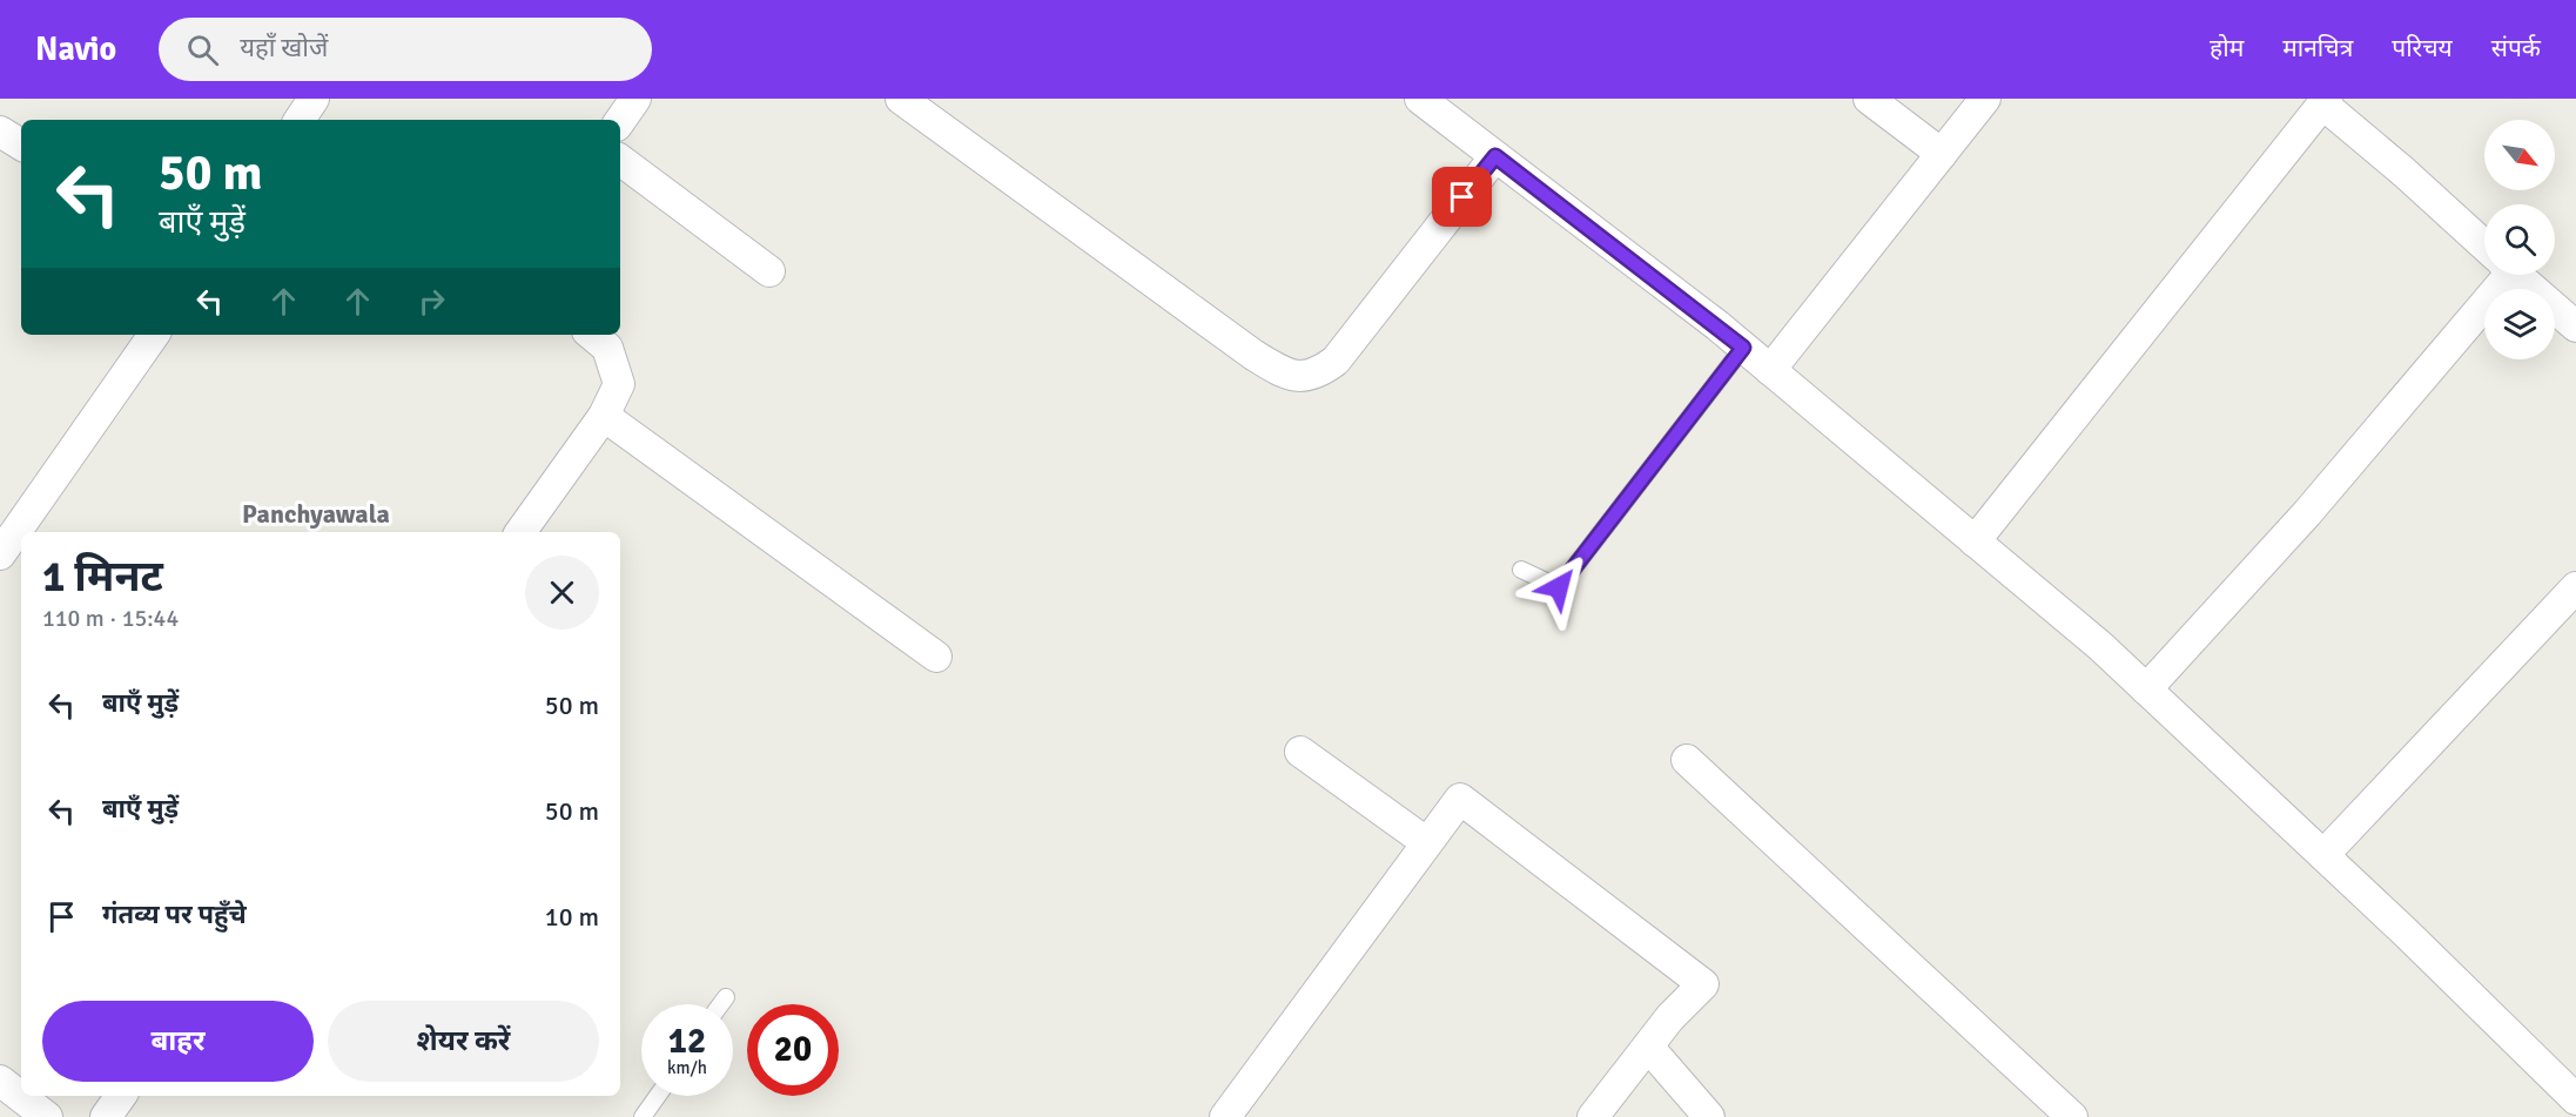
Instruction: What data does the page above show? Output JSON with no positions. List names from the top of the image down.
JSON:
{
  "districts": ["Panchyawala"],
  "north": "bottom right",
  "page": {
    "header": "Navio",
    "search": "यहाँ खोजें",
    "nav": [
      "होम",
      "मानचित्र",
      "परिचय",
      "संपर्क"
    ],
    "turn": ["50 m", "बाएँ मुड़ें"],
    "heading": ["1 मिनट", "110 m · 15:44"],
    "list": [
      {
        "name": "बाएँ मुड़ें",
        "value": "50 m"
      },
      {
        "name": "बाएँ मुड़ें",
        "value": "50 m"
      },
      {
        "name": "गंतव्य पर पहुँचे",
        "value": "10 m"
      }
    ],
    "buttons": ["बाहर", "शेयर करें"],
    "speed": "12 km/h",
    "limit": "20"
  }
}
